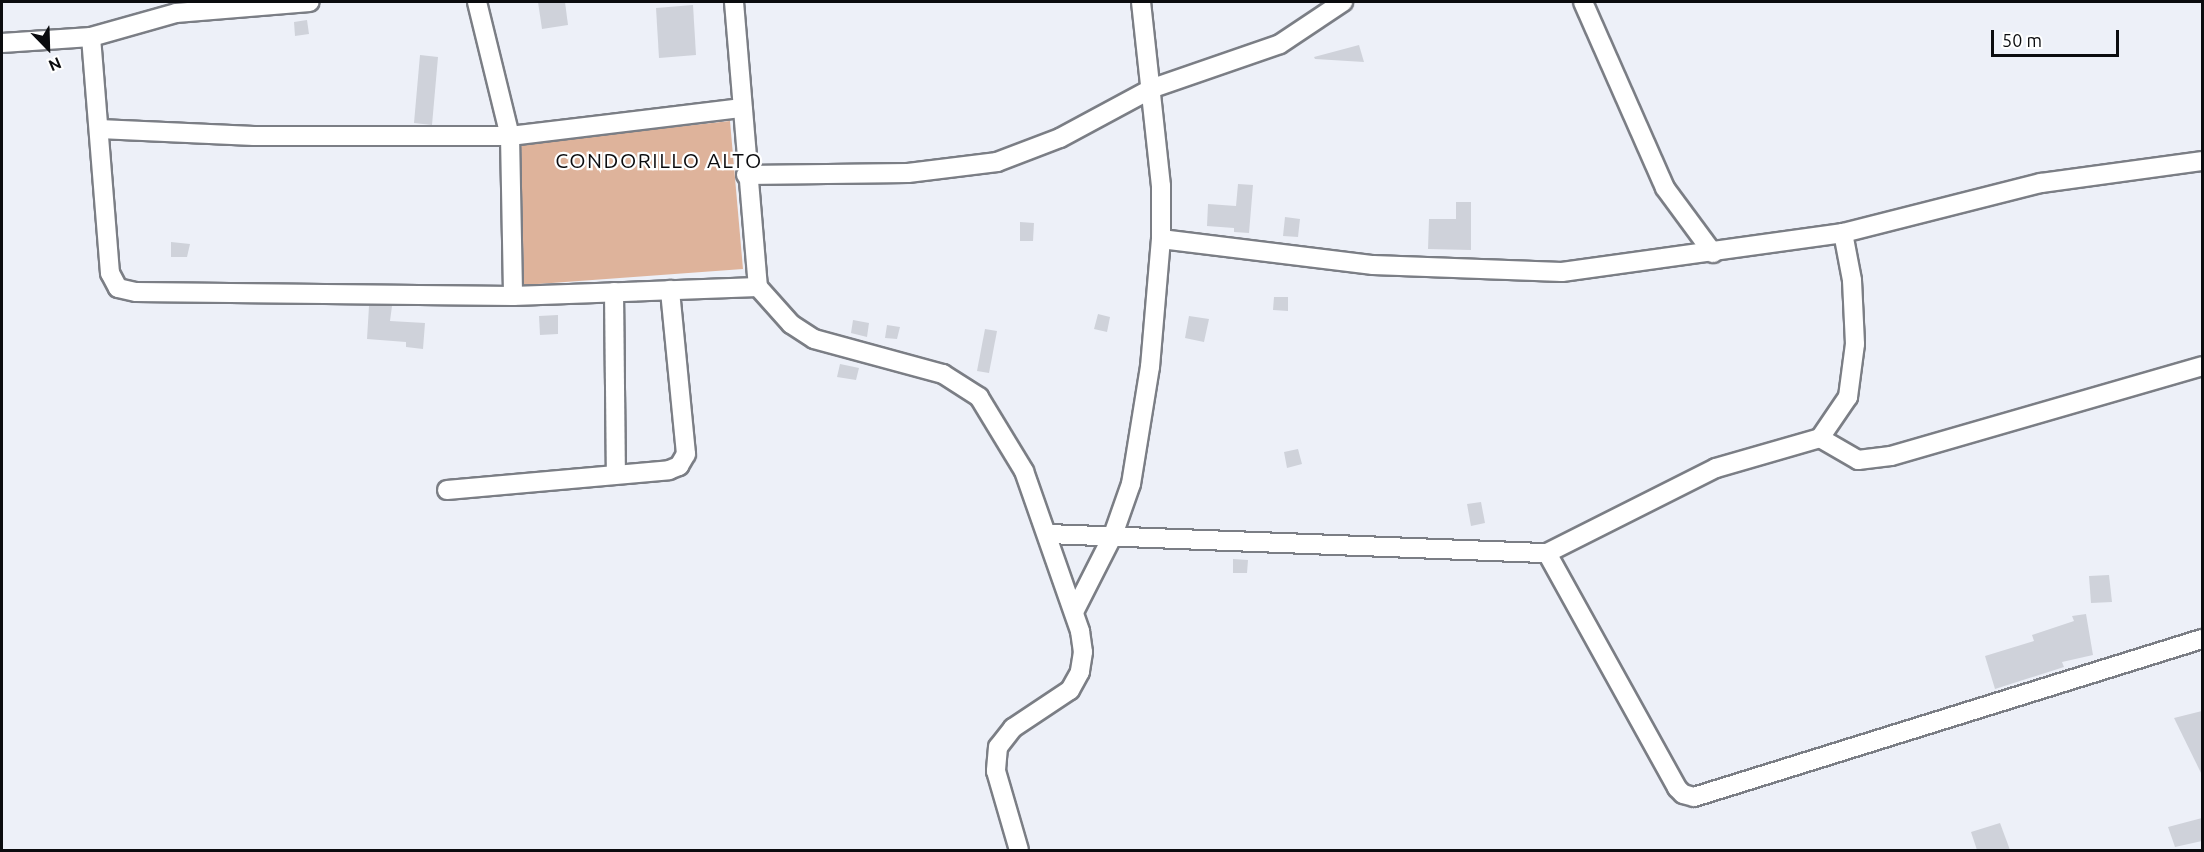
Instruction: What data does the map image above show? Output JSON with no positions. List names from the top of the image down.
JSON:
{
  "districts": ["CONDORILLO ALTO"],
  "scale_bar": "50 m",
  "north": "bottom right"
}
